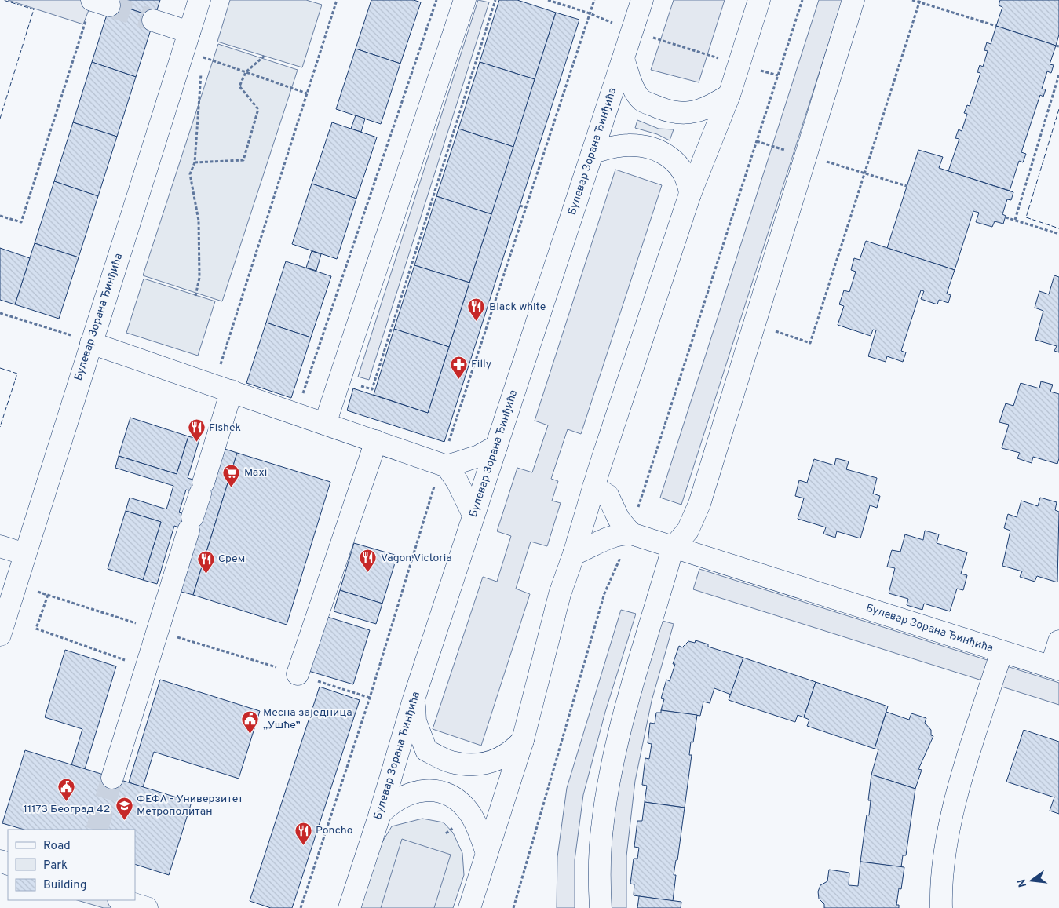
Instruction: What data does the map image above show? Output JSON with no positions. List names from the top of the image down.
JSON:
{
  "streets": {
    "street": ["Булевар Зорана Ђинђића"]
  },
  "places": {
    "restaurant": [
      "Black white",
      "Fishek",
      "Vagon Victoria",
      "Срем",
      "Poncho"
    ],
    "pharmacy": ["Filly"],
    "supermarket": ["Maxi"],
    "public building": ["Месна заједница „Ушће”", "11173 Београд 42"],
    "school or university": ["ФЕФА - Универзитет Метрополитан"]
  },
  "legend": ["Road", "Park", "Building"],
  "north": "left"
}
